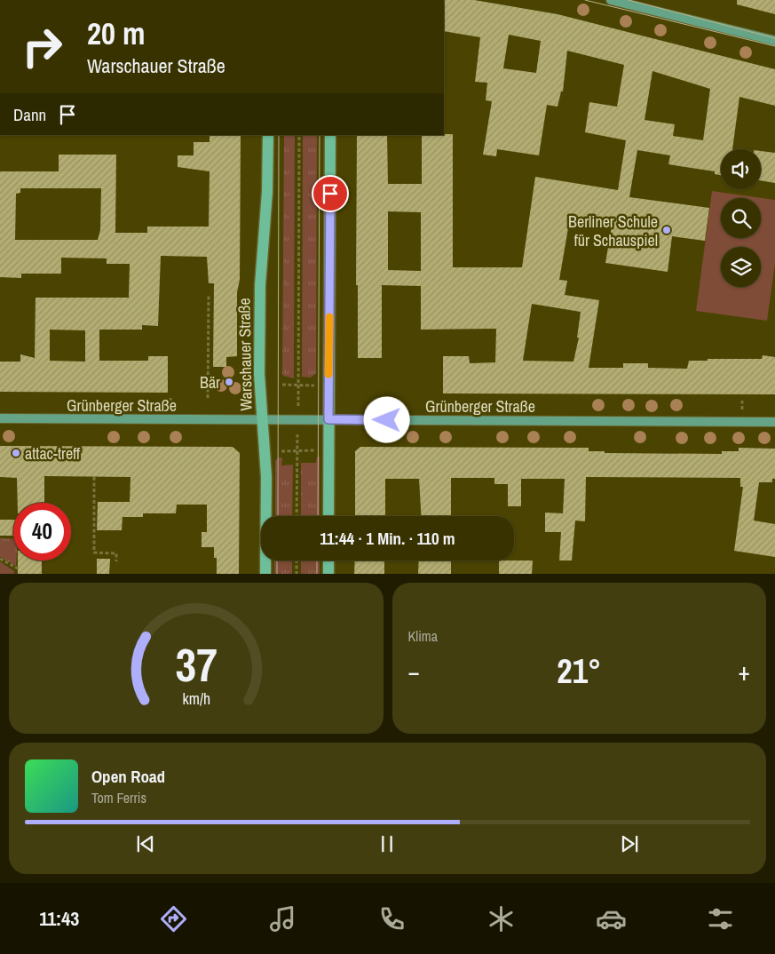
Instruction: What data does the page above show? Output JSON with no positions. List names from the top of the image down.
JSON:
{
  "streets": {
    "main road": ["Warschauer Straße"],
    "street": ["Grünberger Straße"]
  },
  "crossings": [
    ["Warschauer Straße", "Grünberger Straße"]
  ],
  "places": ["Berliner Schule für Schauspiel", "Bär", "attac-treff"],
  "page": {
    "turn": ["20 m", "Warschauer Straße"],
    "then": "Dann",
    "limit": "40",
    "trip": "11:44 · 1 Min. · 110 m",
    "tile": "Klima",
    "heat": ["−", "21°", "+"],
    "song": ["Open Road", "Tom Ferris"],
    "tabs": "11:43",
    "gauge": ["37", "km/h"]
  }
}
